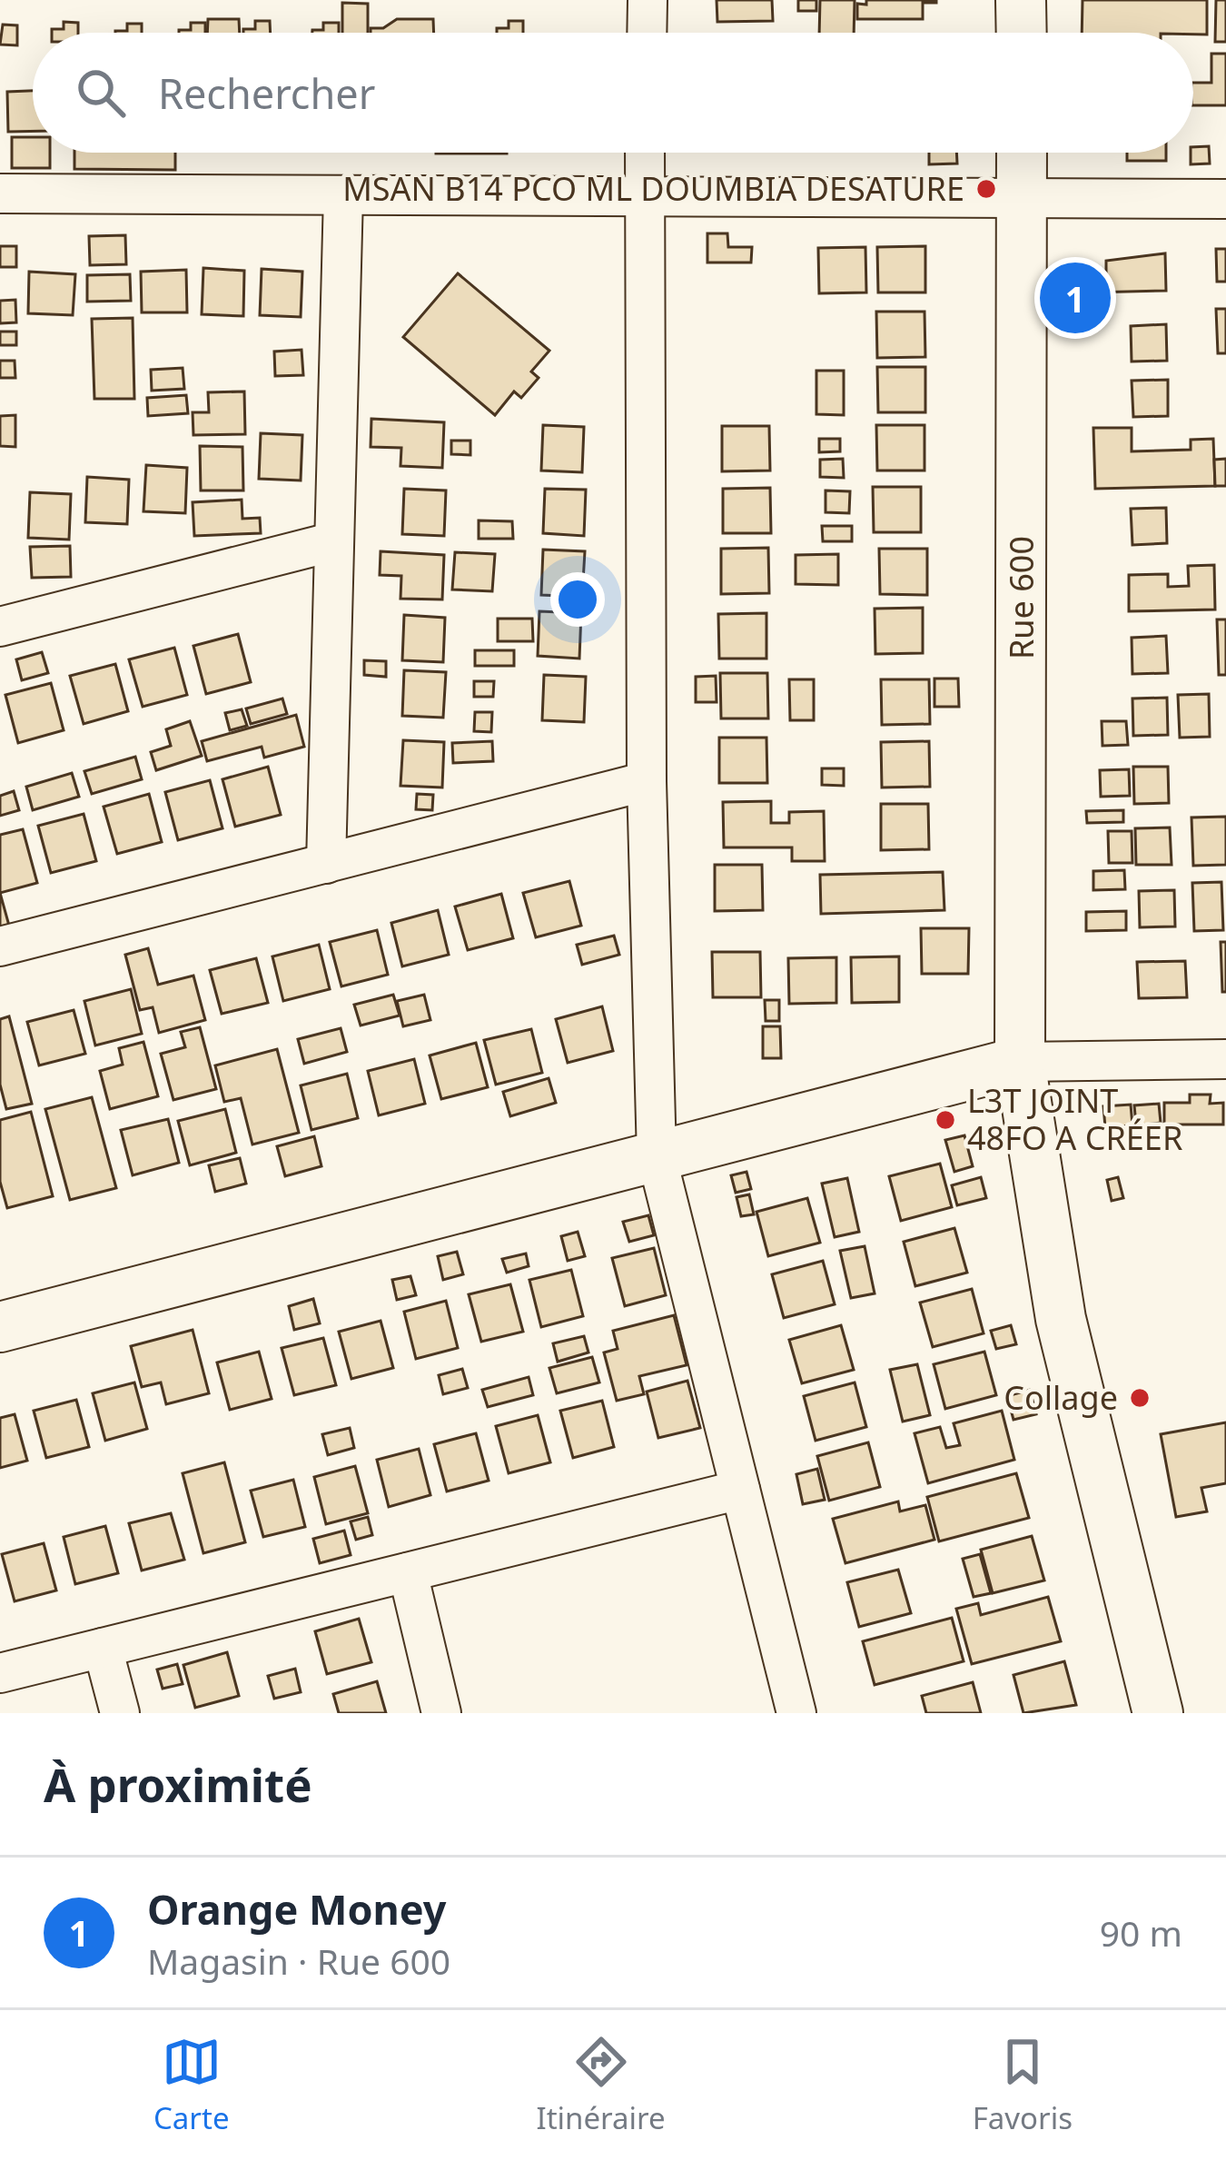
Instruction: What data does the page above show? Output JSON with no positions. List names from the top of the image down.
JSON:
{
  "streets": {
    "street": ["Rue 600"]
  },
  "places": ["MSAN B14 PCO ML DOUMBIA DESATURE", "L3T JOINT 48FO A CRÉER", "Collage"],
  "page": {
    "search": "Rechercher",
    "pins": "1",
    "heading": "À proximité",
    "list": [
      {
        "mark": "1",
        "name": "Orange Money",
        "note": "Magasin · Rue 600",
        "value": "90 m"
      }
    ],
    "nav": ["Carte", "Itinéraire", "Favoris"]
  }
}
